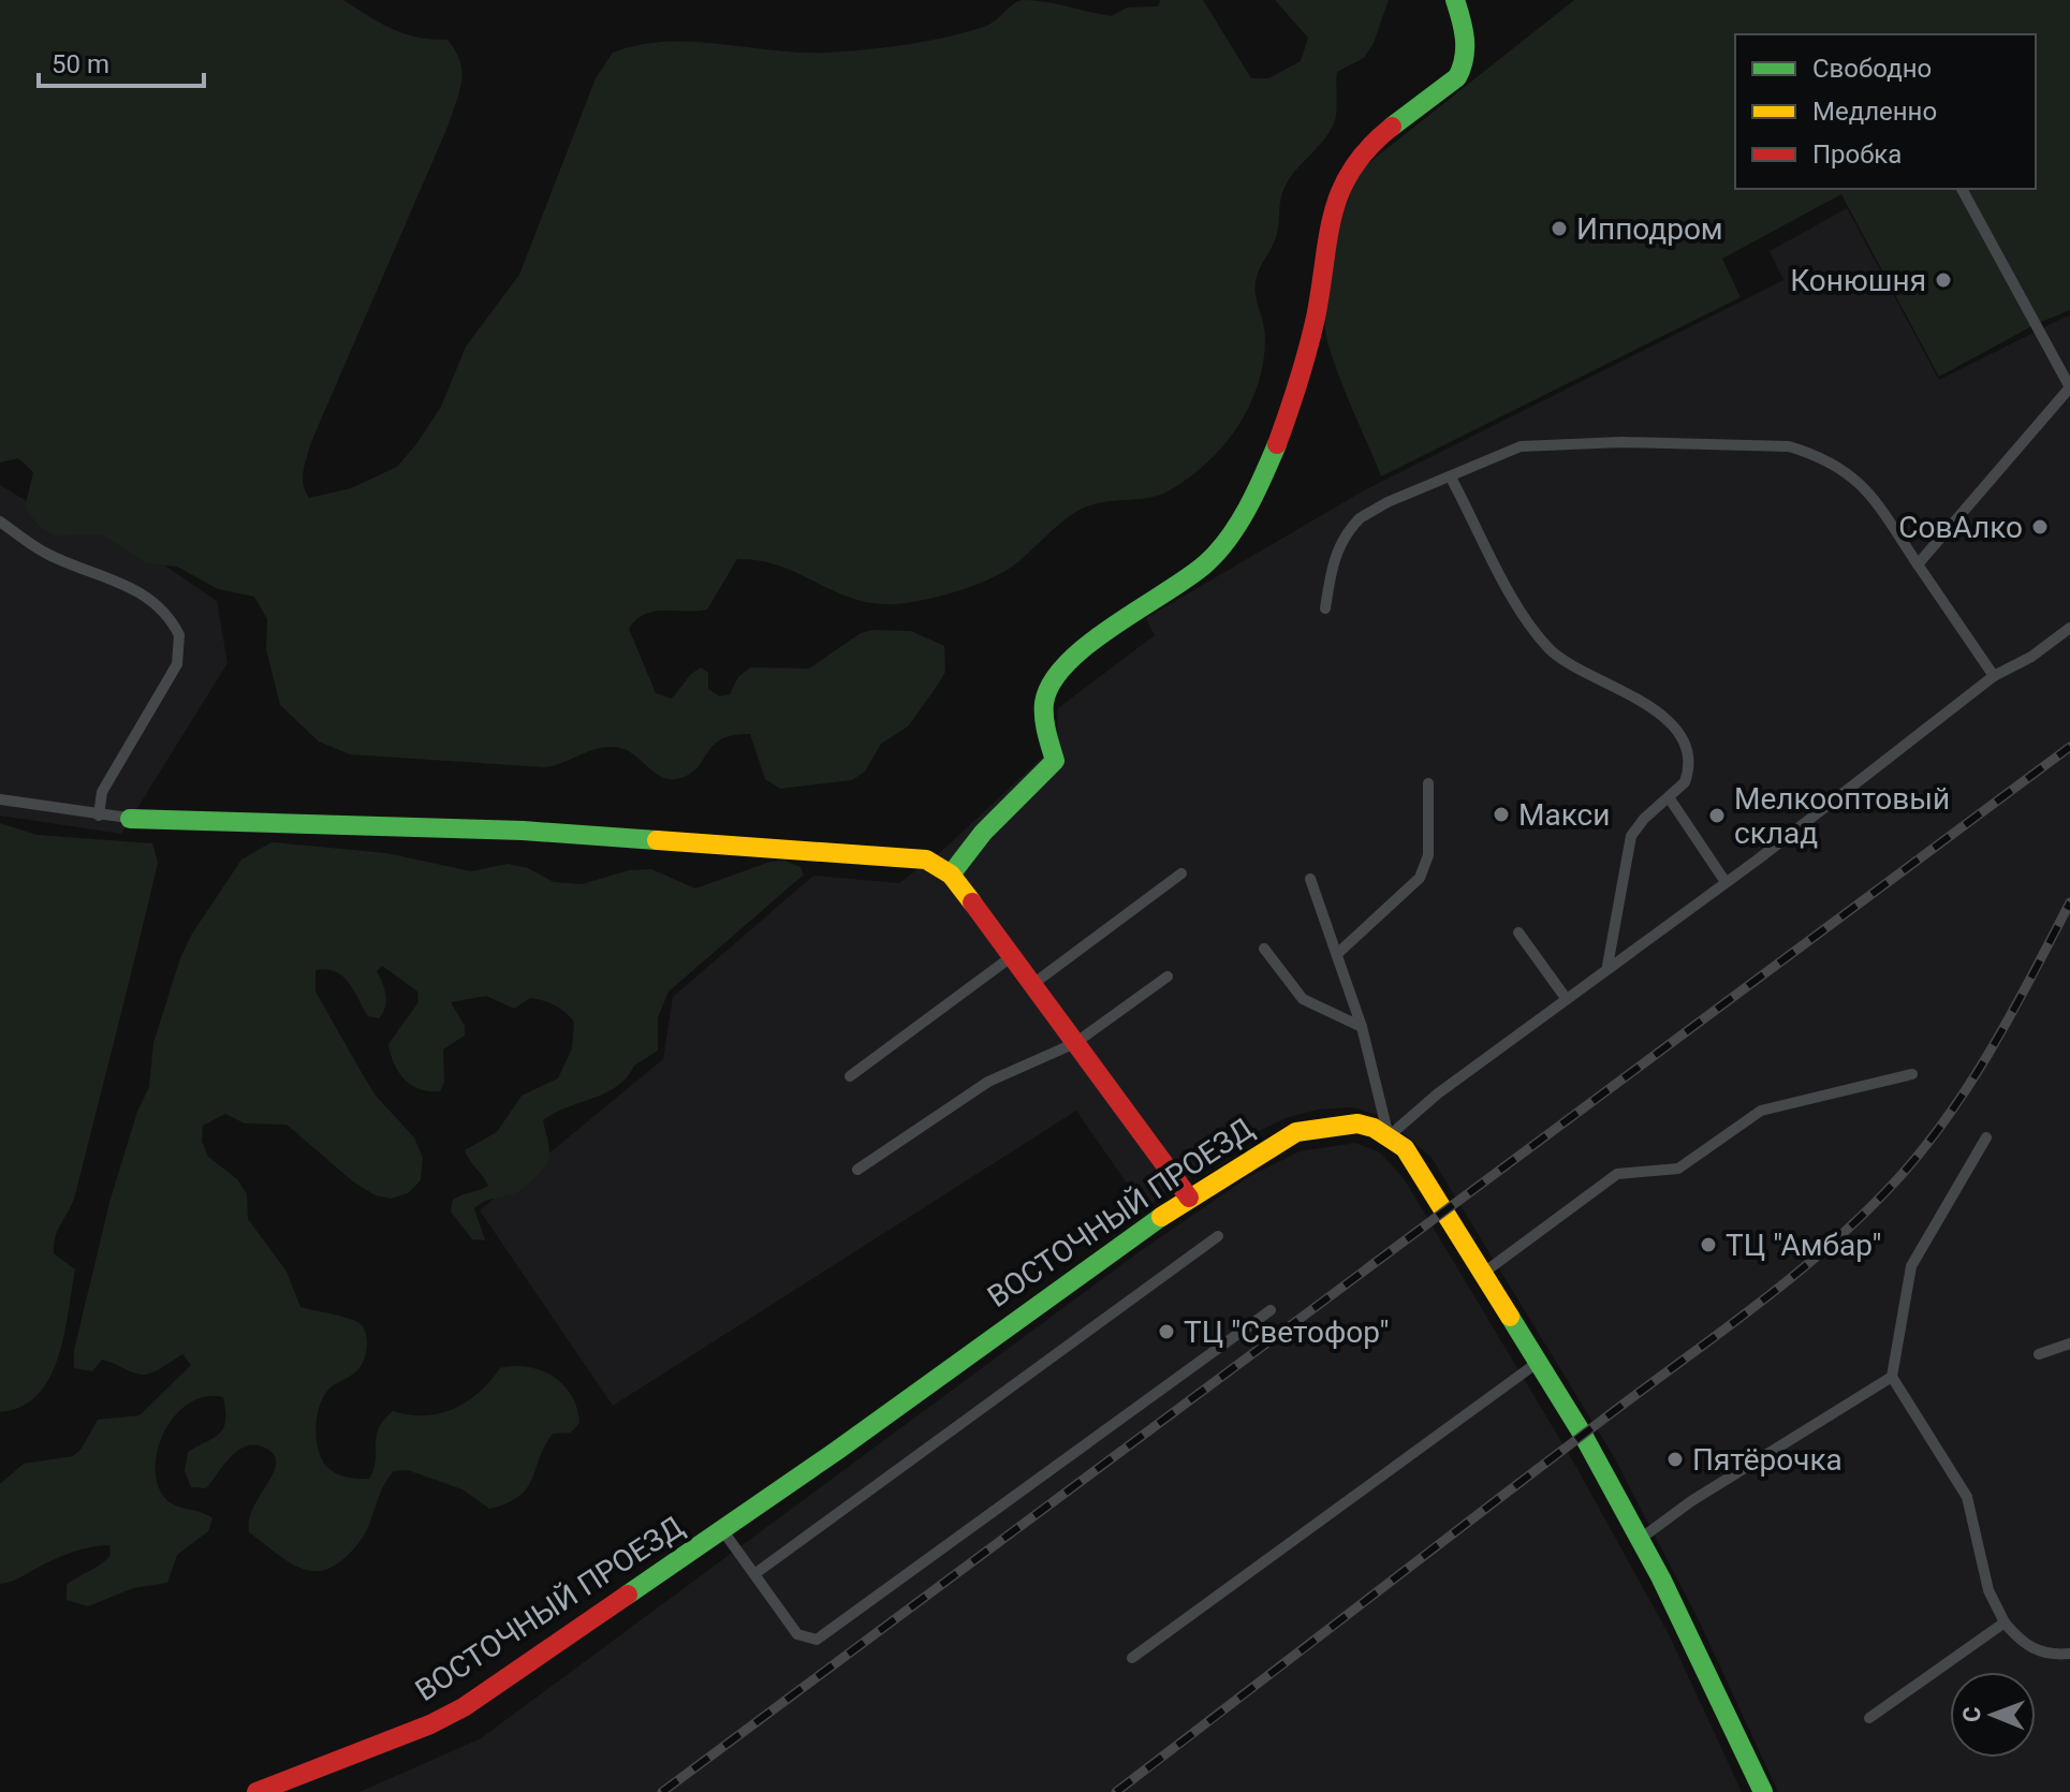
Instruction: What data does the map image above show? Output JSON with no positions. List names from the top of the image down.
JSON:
{
  "streets": {
    "street": ["ВОСТОЧНЫЙ ПРОЕЗД"]
  },
  "places": [
    "Ипподром",
    "Конюшня",
    "СовАлко",
    "Макси",
    "Мелкооптовый склад",
    "ТЦ \"Амбар\"",
    "ТЦ \"Светофор\"",
    "Пятёрочка"
  ],
  "legend": ["Свободно", "Медленно", "Пробка"],
  "scale_bar": "50 m",
  "north": "left"
}
